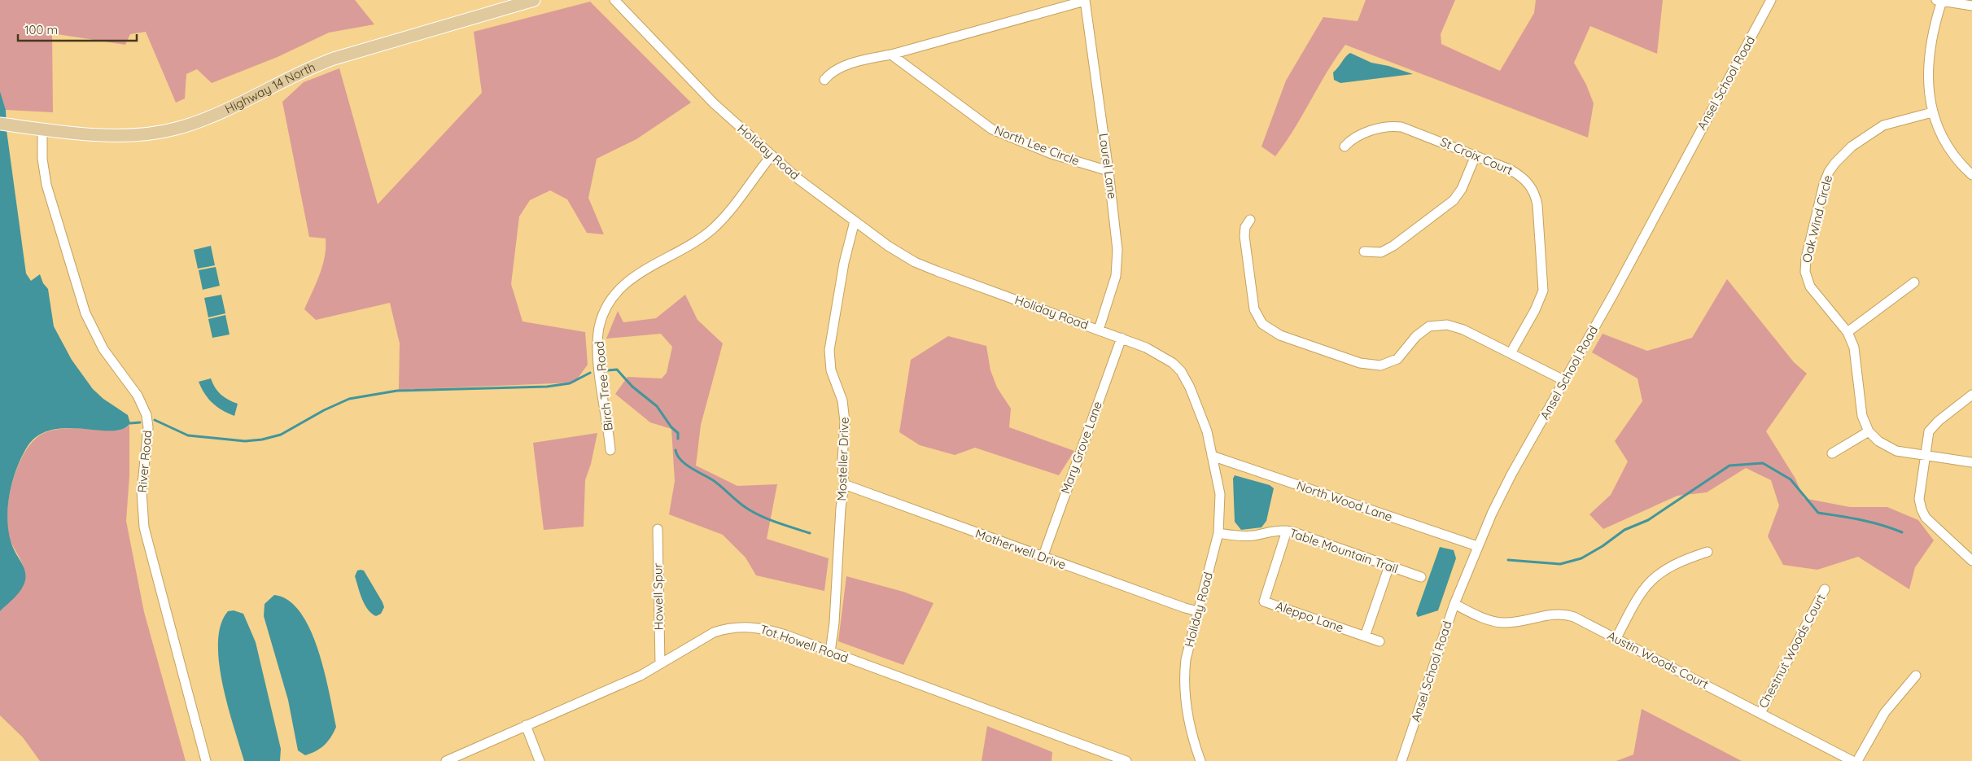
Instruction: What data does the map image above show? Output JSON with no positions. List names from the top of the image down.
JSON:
{
  "streets": {
    "main road": ["Highway 14 North"],
    "street": [
      "Ansel School Road",
      "North Lee Circle",
      "Holiday Road",
      "St Croix Court",
      "Laurel Lane",
      "Oak Wind Circle",
      "Birch Tree Road",
      "Mary Grove Lane",
      "Mosteller Drive",
      "River Road",
      "North Wood Lane",
      "Motherwell Drive",
      "Table Mountain Trail",
      "Howell Spur",
      "Aleppo Lane",
      "Tot Howell Road",
      "Chestnut Woods Court",
      "Austin Woods Court"
    ]
  },
  "crossings": [
    ["Ansel School Road", "North Wood Lane"],
    ["Ansel School Road", "Austin Woods Court"],
    ["Highway 14 North", "River Road"],
    ["North Lee Circle", "Laurel Lane"],
    ["Holiday Road", "Laurel Lane"],
    ["Holiday Road", "Birch Tree Road"],
    ["Holiday Road", "Mary Grove Lane"],
    ["Holiday Road", "Mosteller Drive"],
    ["Holiday Road", "North Wood Lane"],
    ["Holiday Road", "Motherwell Drive"],
    ["Holiday Road", "Table Mountain Trail"],
    ["Mary Grove Lane", "Motherwell Drive"],
    ["Mosteller Drive", "Motherwell Drive"],
    ["Mosteller Drive", "Tot Howell Road"],
    ["Table Mountain Trail", "Aleppo Lane"],
    ["Howell Spur", "Tot Howell Road"],
    ["Chestnut Woods Court", "Austin Woods Court"]
  ],
  "scale_bar": "100 m"
}
